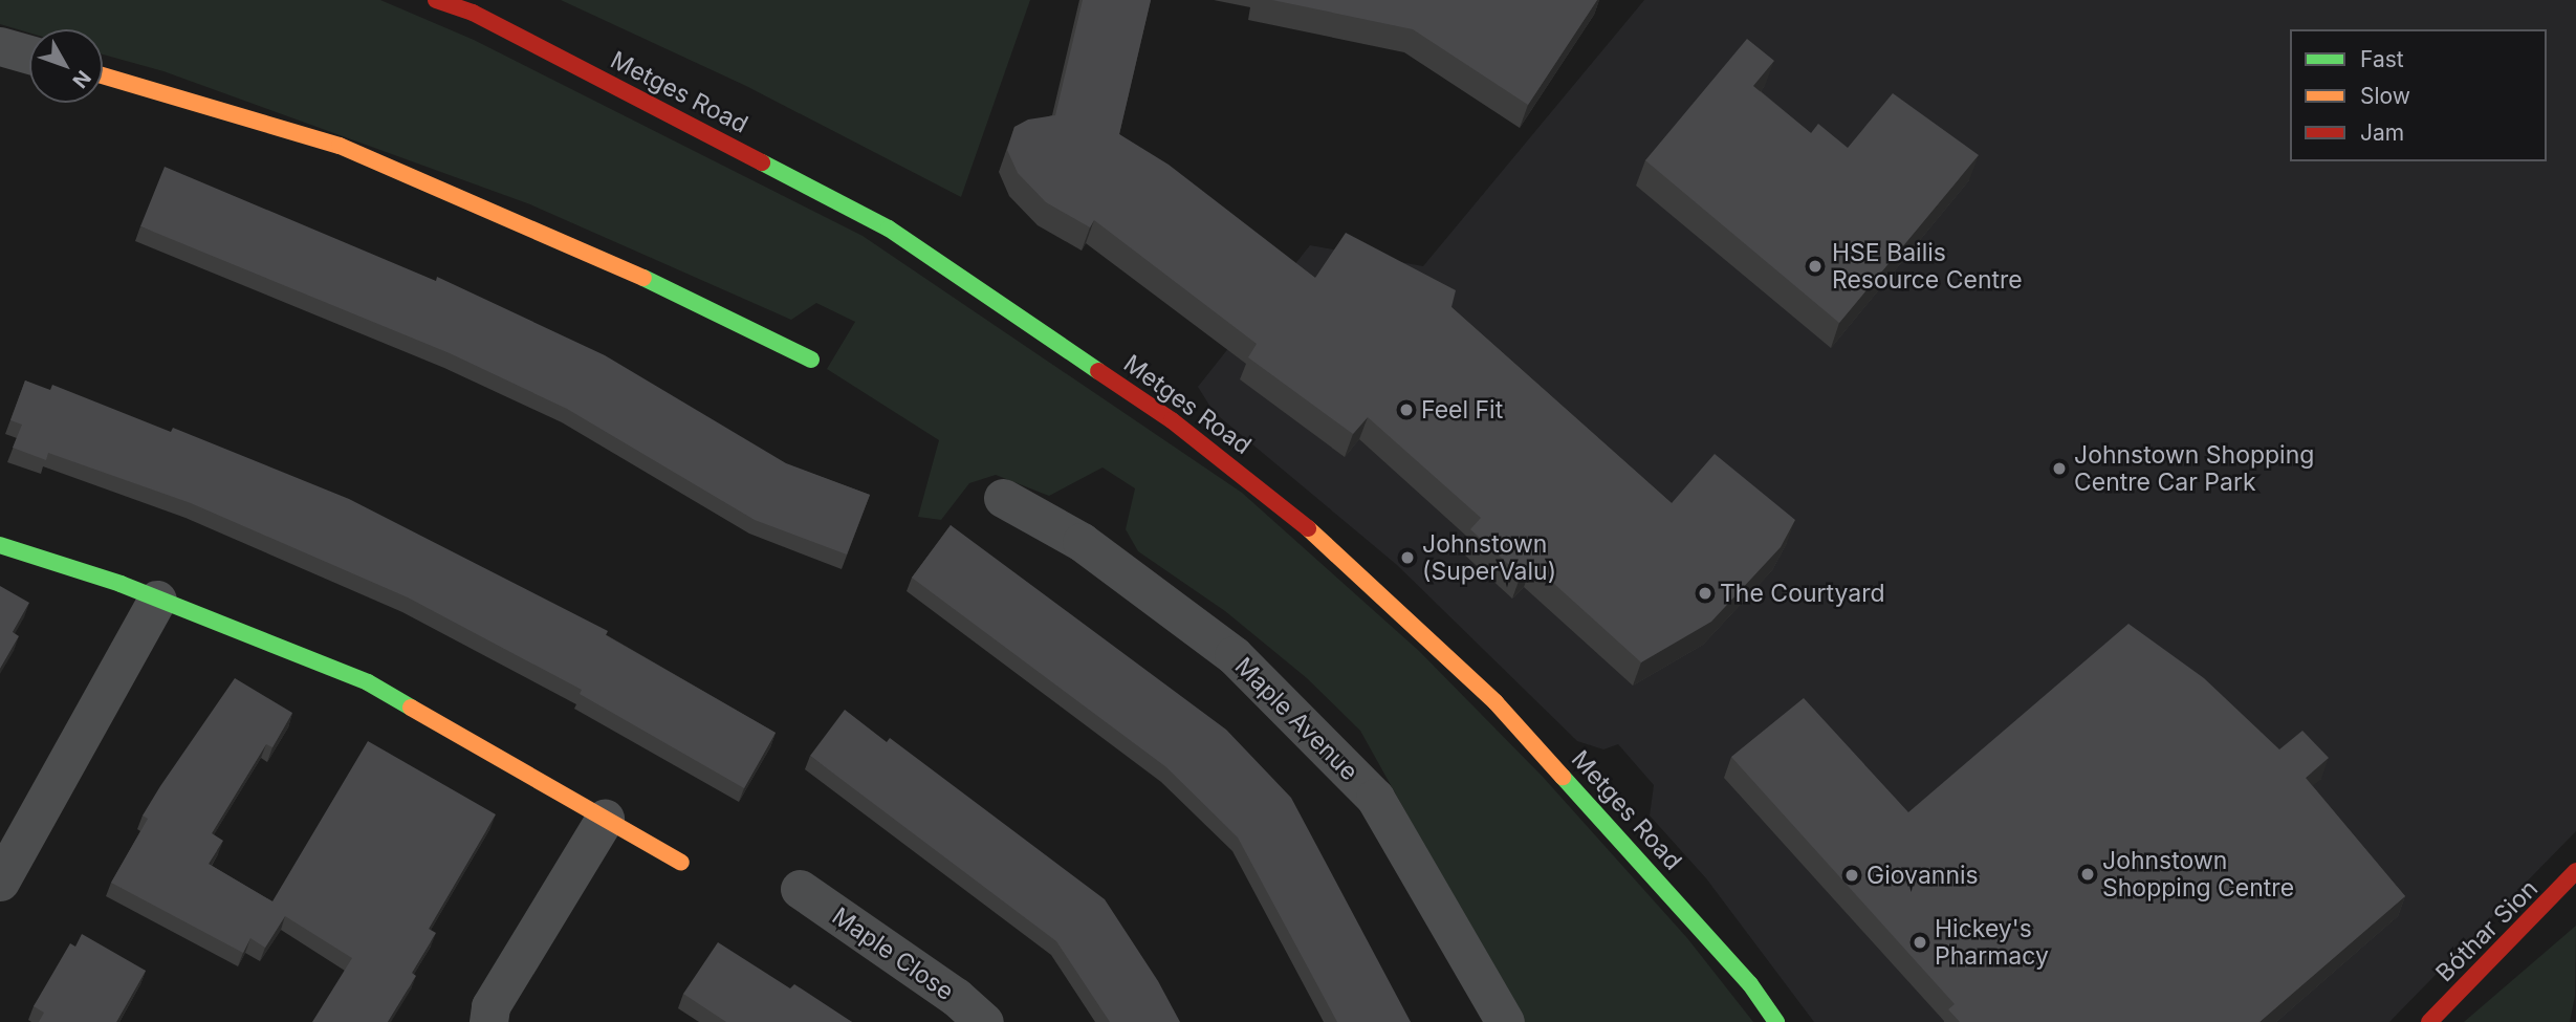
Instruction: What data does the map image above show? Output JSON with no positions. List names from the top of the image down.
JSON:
{
  "streets": {
    "street": [
      "Metges Road",
      "Maple Avenue",
      "Bóthar Sion",
      "Maple Close"
    ]
  },
  "places": [
    "HSE Bailis Resource Centre",
    "Feel Fit",
    "Johnstown Shopping Centre Car Park",
    "Johnstown (SuperValu)",
    "The Courtyard",
    "Johnstown Shopping Centre",
    "Giovannis",
    "Hickey's Pharmacy"
  ],
  "legend": ["Fast", "Slow", "Jam"],
  "north": "bottom right"
}
